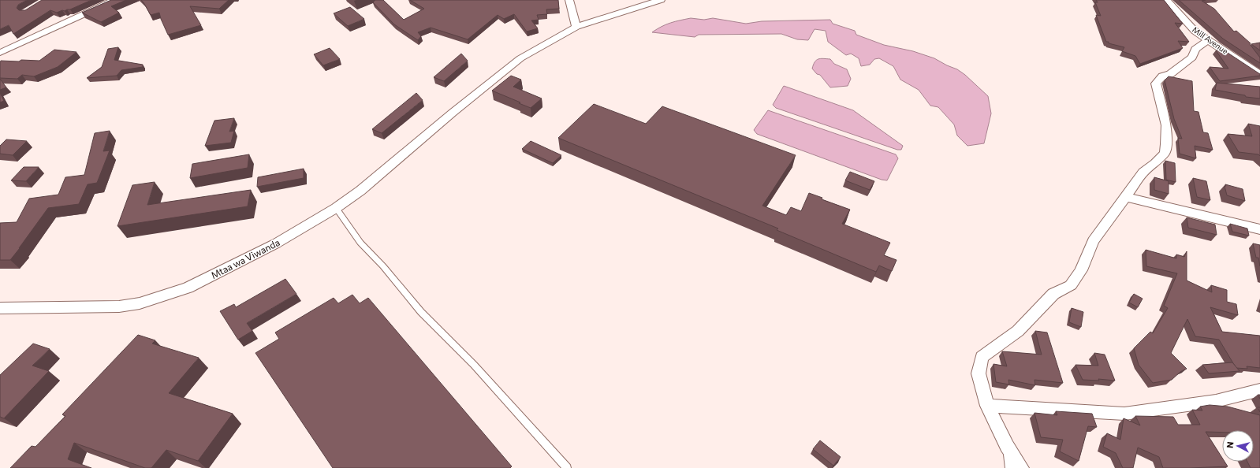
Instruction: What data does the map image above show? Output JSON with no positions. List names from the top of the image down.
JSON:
{
  "streets": {
    "street": ["Mill Avenue", "Mtaa wa Viwanda"]
  },
  "north": "left"
}
